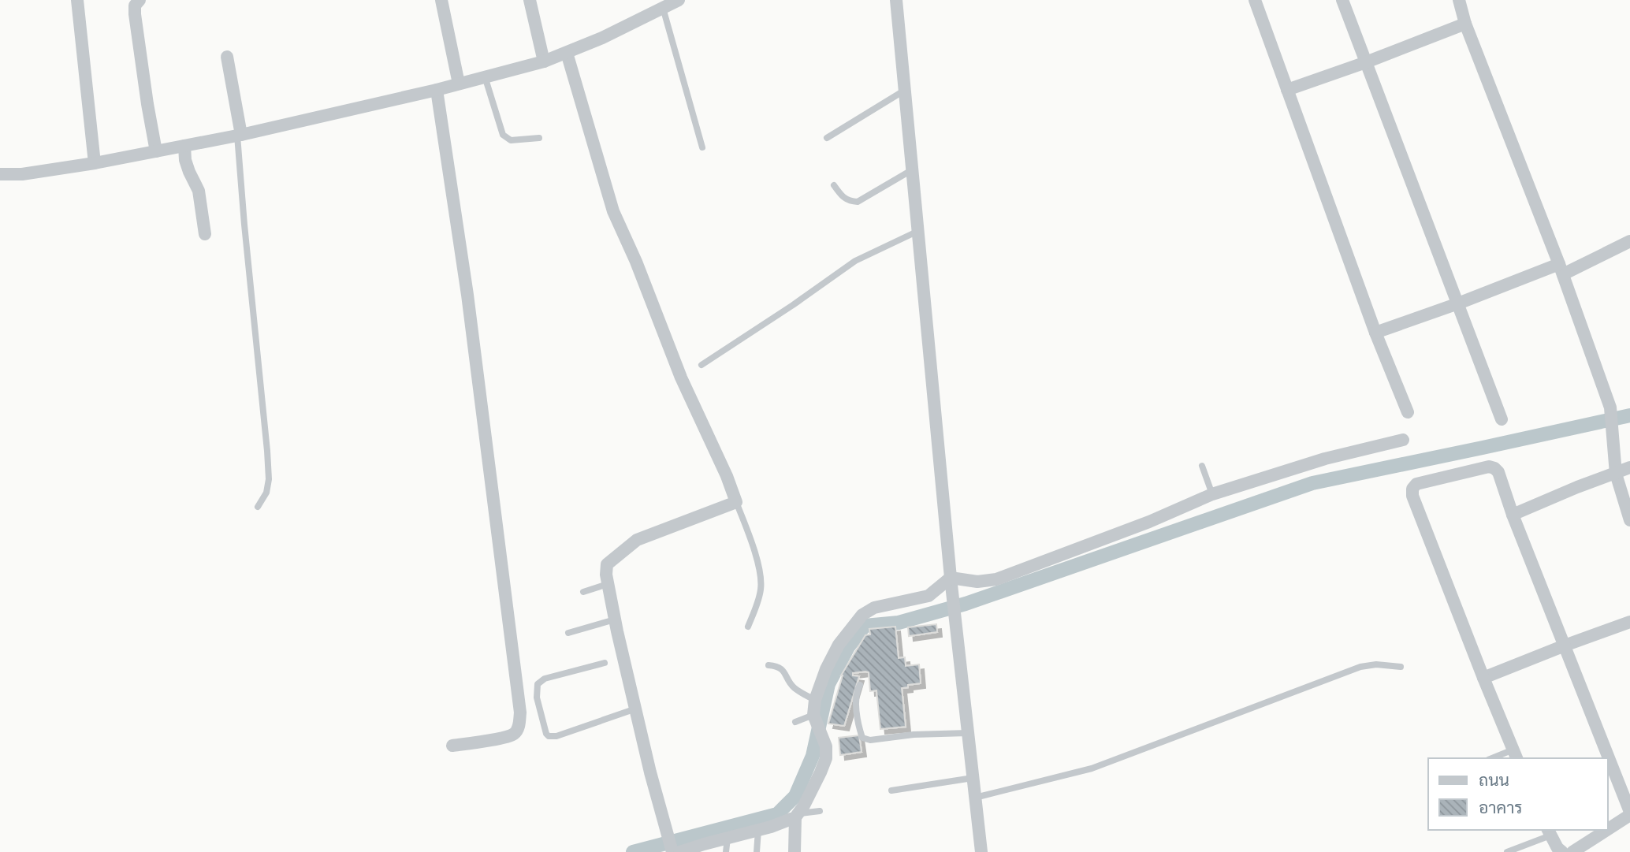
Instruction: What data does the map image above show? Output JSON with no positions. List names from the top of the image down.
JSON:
{
  "legend": ["ถนน", "อาคาร"]
}
